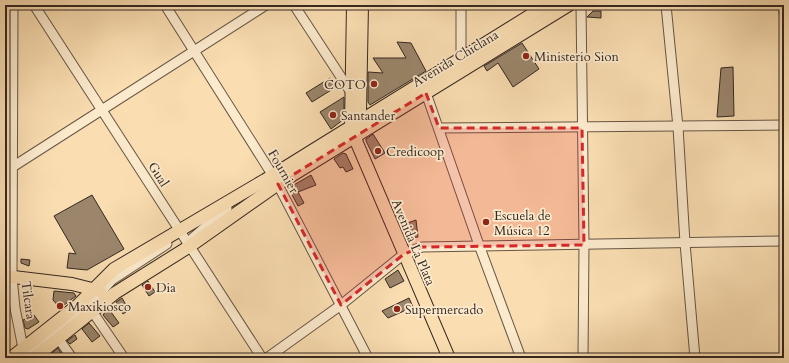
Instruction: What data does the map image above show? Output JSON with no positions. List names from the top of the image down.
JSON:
{
  "streets": {
    "main road": ["Avenida Chiclana", "Avenida La Plata"],
    "street": ["Fournier", "Gual", "Tilcara"]
  },
  "crossings": [
    ["Avenida Chiclana", "Avenida La Plata"]
  ],
  "places": [
    "Ministerio Sion",
    "COTO",
    "Santander",
    "Credicoop",
    "Escuela de Música 12",
    "Dia",
    "Maxikiosco",
    "Supermercado"
  ]
}
